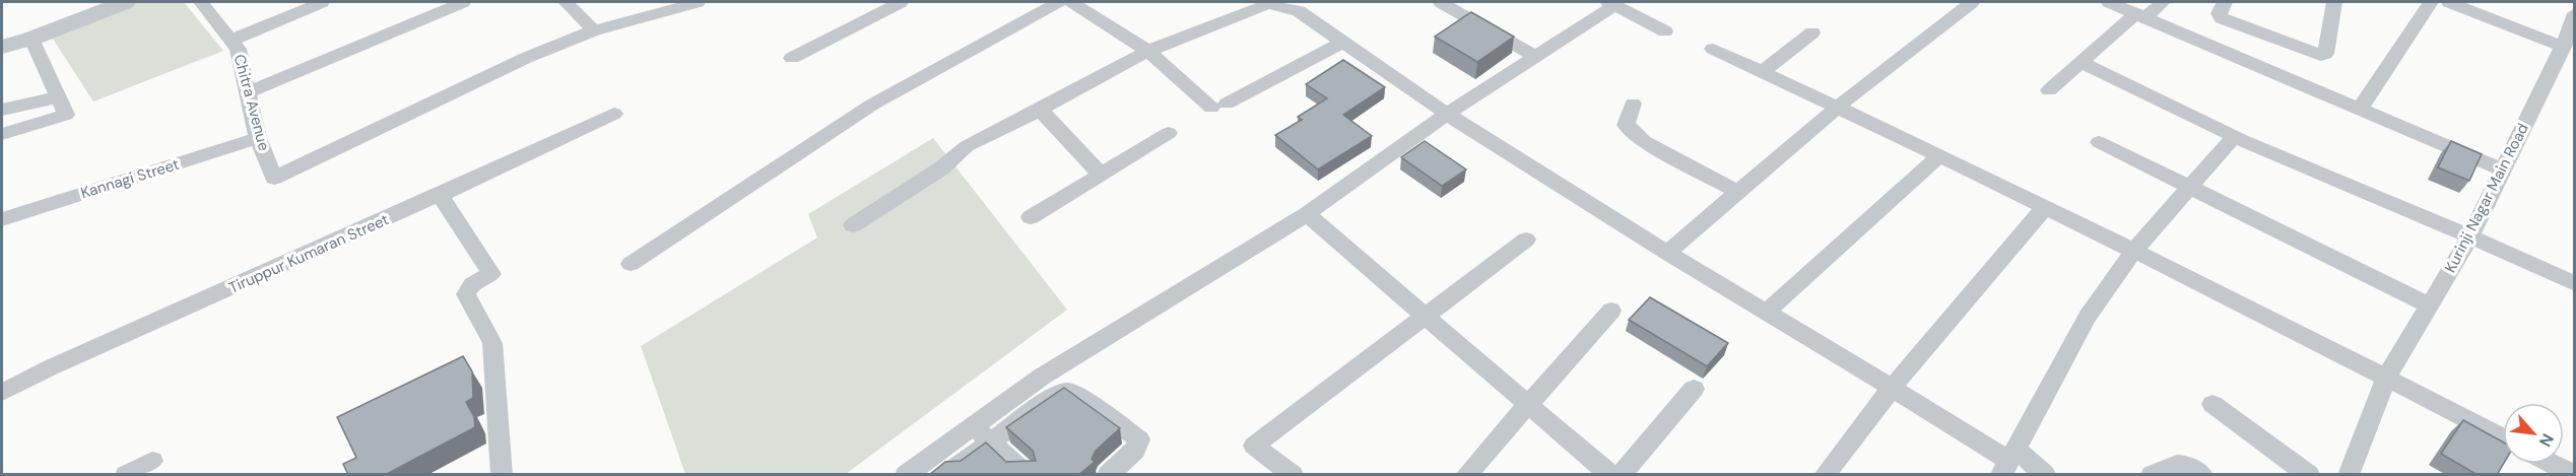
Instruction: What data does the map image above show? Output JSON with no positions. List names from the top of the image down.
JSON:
{
  "streets": {
    "street": [
      "Chitra Avenue",
      "Kannagi Street",
      "Kurinji Nagar Main Road",
      "Tiruppur Kumaran Street"
    ]
  },
  "crossings": [
    ["Chitra Avenue", "Kannagi Street"]
  ],
  "north": "bottom right"
}
